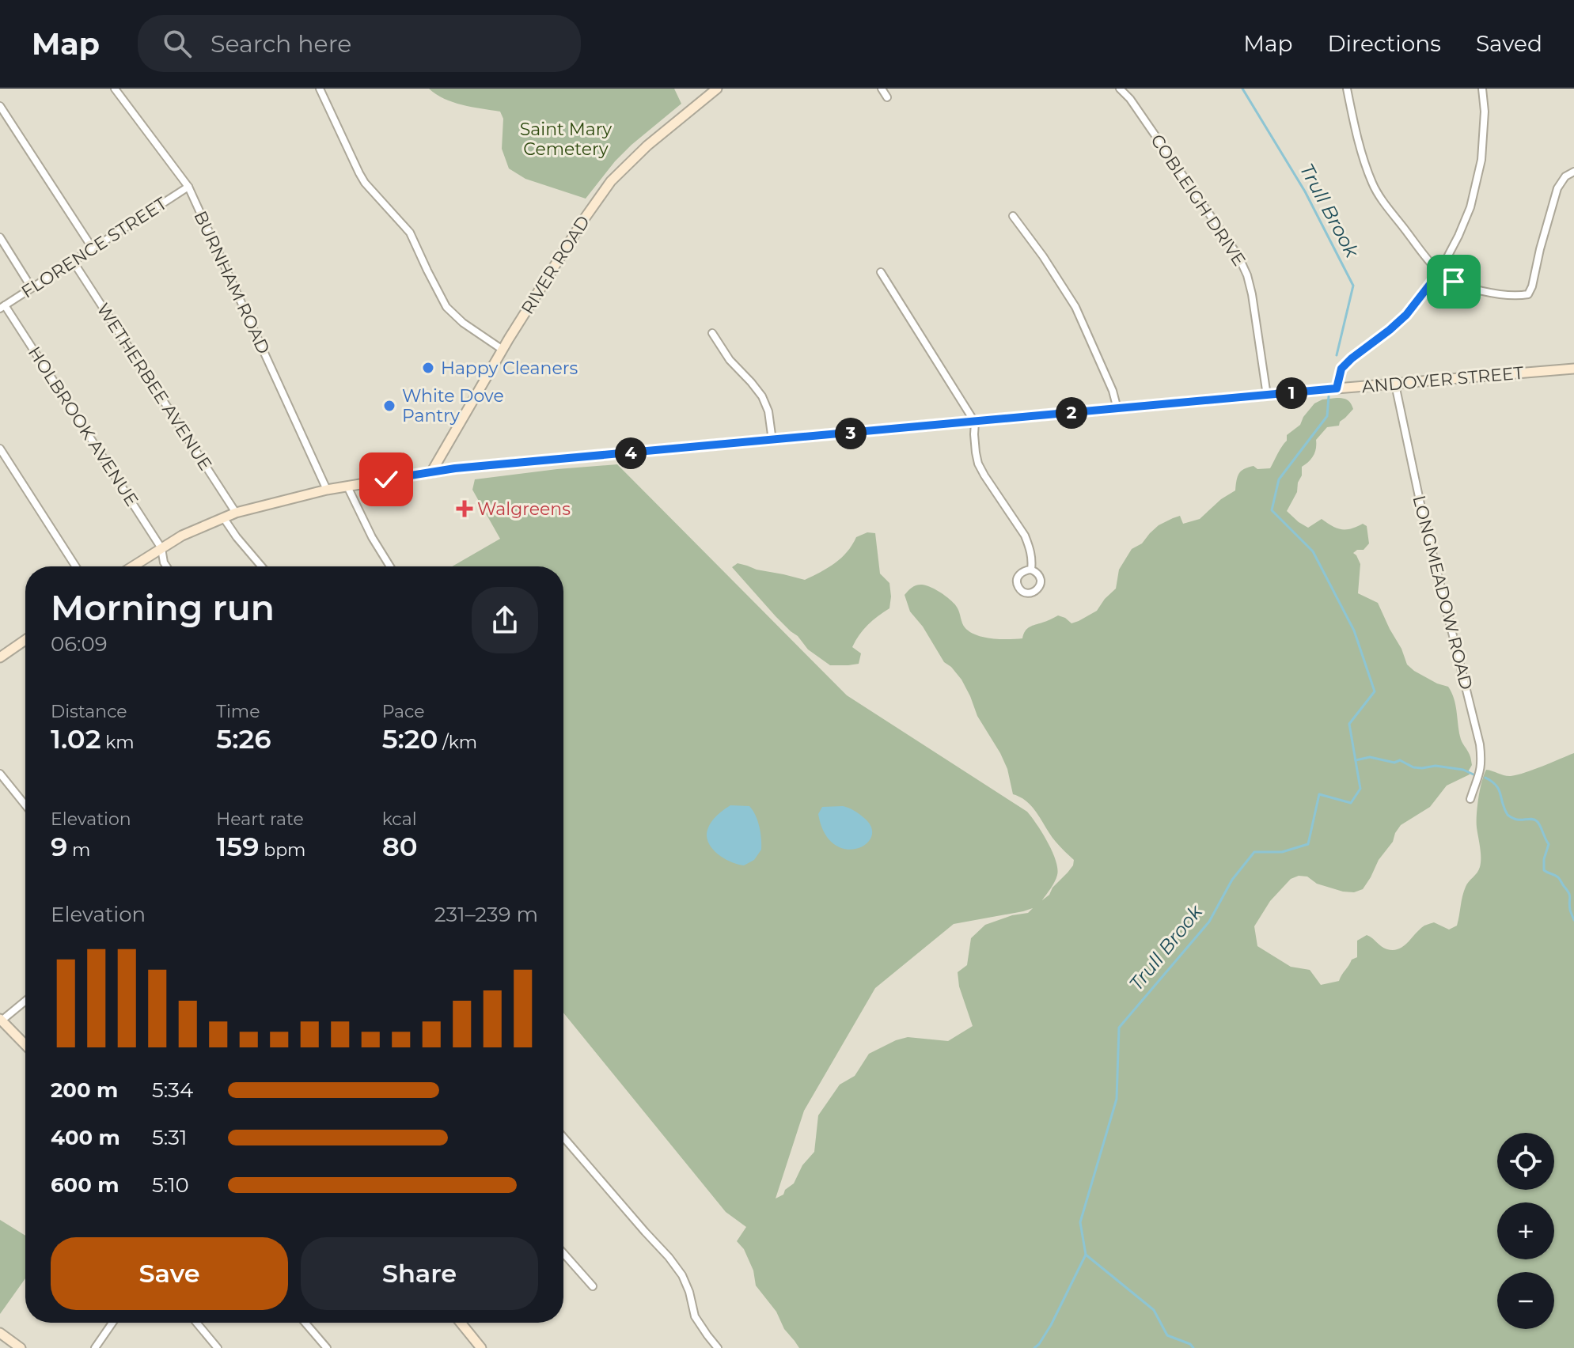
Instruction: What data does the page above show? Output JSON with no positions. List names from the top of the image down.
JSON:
{
  "streets": {
    "main road": ["RIVER ROAD", "ANDOVER STREET"],
    "street": [
      "COBLEIGH DRIVE",
      "FLORENCE STREET",
      "BURNHAM ROAD",
      "WETHERBEE AVENUE",
      "HOLBROOK AVENUE",
      "LONGMEADOW ROAD"
    ]
  },
  "crossings": [
    ["COBLEIGH DRIVE", "ANDOVER STREET"],
    ["FLORENCE STREET", "BURNHAM ROAD"],
    ["FLORENCE STREET", "WETHERBEE AVENUE"],
    ["FLORENCE STREET", "HOLBROOK AVENUE"],
    ["RIVER ROAD", "ANDOVER STREET"],
    ["BURNHAM ROAD", "ANDOVER STREET"],
    ["ANDOVER STREET", "WETHERBEE AVENUE"],
    ["ANDOVER STREET", "HOLBROOK AVENUE"],
    ["ANDOVER STREET", "LONGMEADOW ROAD"]
  ],
  "water": ["Trull Brook"],
  "parks": ["Saint Mary Cemetery"],
  "places": {
    "other": ["Happy Cleaners", "White Dove Pantry"],
    "health": ["Walgreens"]
  },
  "page": {
    "header": "Map",
    "search": "Search here",
    "nav": ["Map", "Directions", "Saved"],
    "pins": [
      "1",
      "2",
      "3",
      "4"
    ],
    "heading": ["Morning run", "06:09"],
    "stats": [
      ["Distance", "1.02 km"],
      ["Time", "5:26"],
      ["Pace", "5:20 /km"],
      ["Elevation", "9 m"],
      ["Heart rate", "159 bpm"],
      ["kcal", "80"]
    ],
    "chart": ["Elevation", "231–239 m"],
    "list": [
      {
        "name": "200 m",
        "note": "5:34"
      },
      {
        "name": "400 m",
        "note": "5:31"
      },
      {
        "name": "600 m",
        "note": "5:10"
      }
    ],
    "map_buttons": ["+", "−"],
    "buttons": ["Save", "Share"]
  }
}
